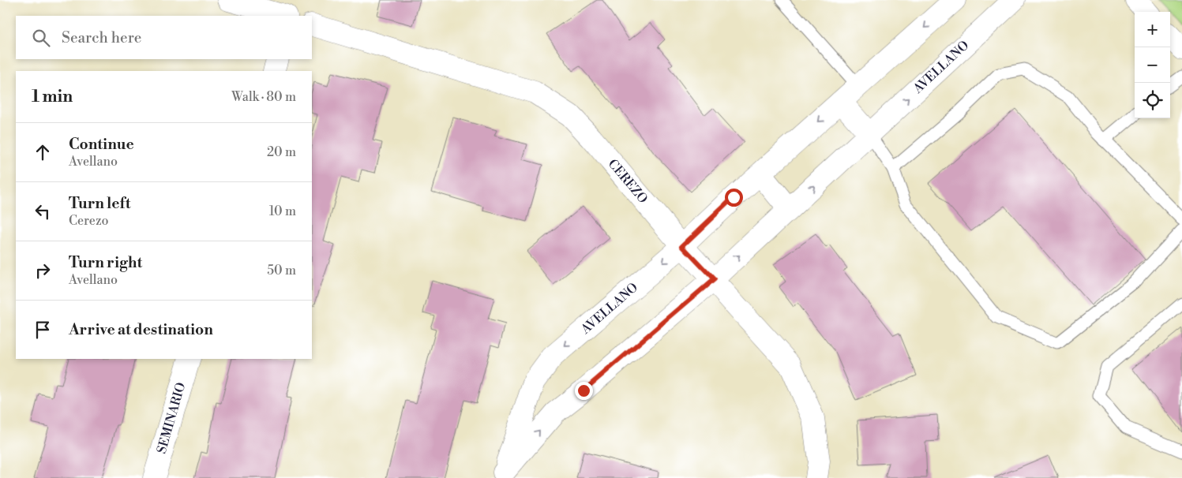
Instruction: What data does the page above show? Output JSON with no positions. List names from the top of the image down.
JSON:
{
  "streets": {
    "street": ["AVELLANO", "CEREZO", "SEMINARIO"]
  },
  "crossings": [
    ["AVELLANO", "CEREZO"]
  ],
  "page": {
    "map_buttons": ["+", "−"],
    "search": "Search here",
    "heading": ["1 min", "Walk · 80 m"],
    "list": [
      ["Continue", "Avellano", "20 m"],
      ["Turn left", "Cerezo", "10 m"],
      ["Turn right", "Avellano", "50 m"],
      "Arrive at destination"
    ]
  }
}
